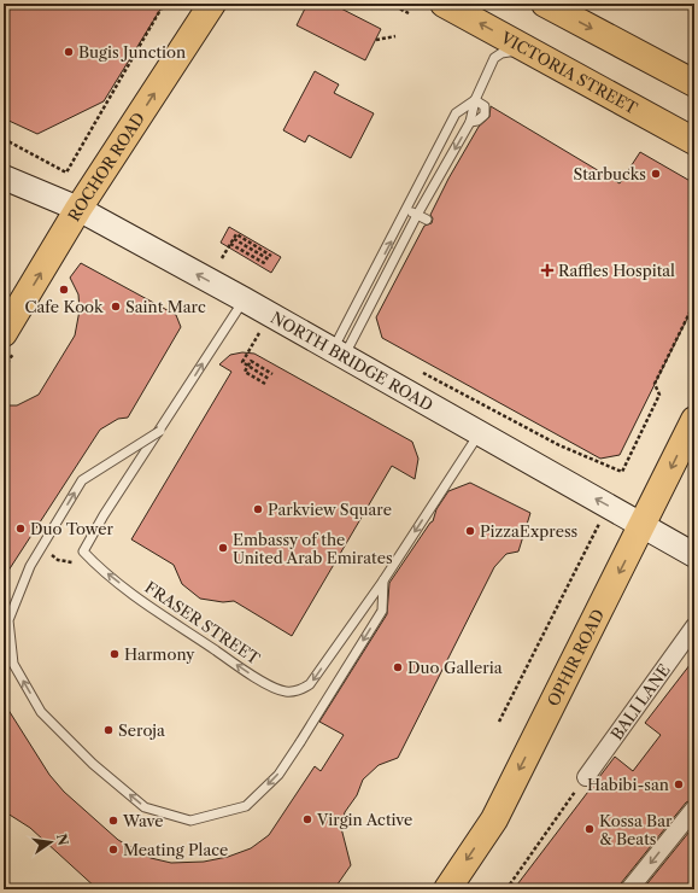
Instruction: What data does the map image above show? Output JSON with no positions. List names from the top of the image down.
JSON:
{
  "streets": {
    "main road": [
      "VICTORIA STREET",
      "ROCHOR ROAD",
      "NORTH BRIDGE ROAD",
      "OPHIR ROAD"
    ],
    "street": ["BALI LANE"],
    "lane": ["FRASER STREET"]
  },
  "crossings": [
    ["ROCHOR ROAD", "NORTH BRIDGE ROAD"],
    ["NORTH BRIDGE ROAD", "FRASER STREET"],
    ["NORTH BRIDGE ROAD", "OPHIR ROAD"]
  ],
  "one_way": ["ROCHOR ROAD", "NORTH BRIDGE ROAD", "OPHIR ROAD"],
  "places": {
    "other": [
      "Bugis Junction",
      "Starbucks",
      "Cafe Kook",
      "Saint Marc",
      "Parkview Square",
      "Duo Tower",
      "PizzaExpress",
      "Embassy of the United Arab Emirates",
      "Harmony",
      "Duo Galleria",
      "Seroja",
      "Habibi-san",
      "Virgin Active",
      "Wave",
      "Kossa Bar & Beats",
      "Meating Place"
    ],
    "health": ["Raffles Hospital"]
  },
  "north": "right"
}
